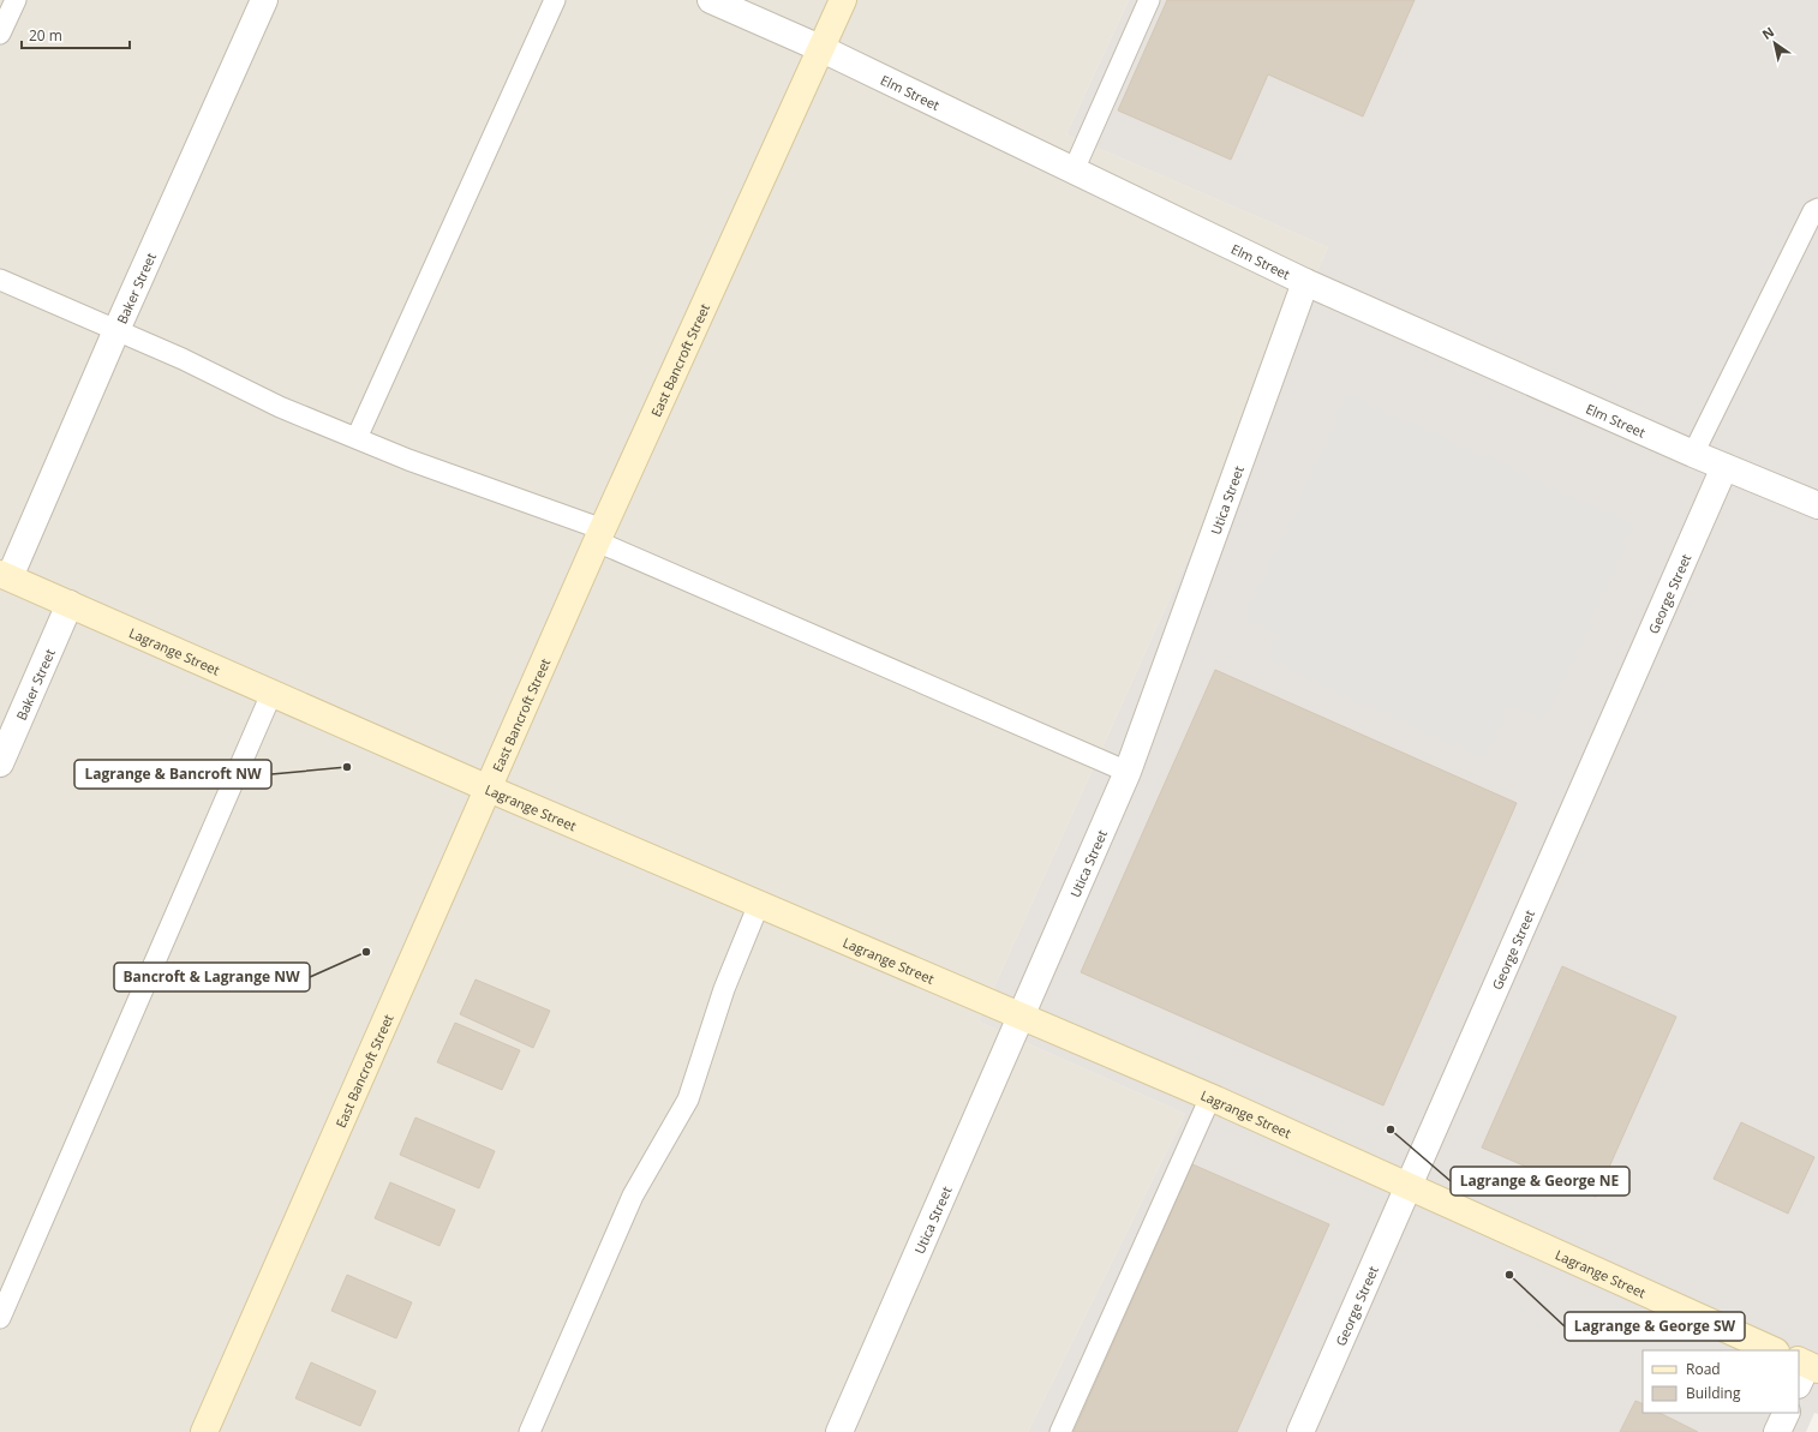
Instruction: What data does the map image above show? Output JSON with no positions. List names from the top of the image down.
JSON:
{
  "streets": {
    "main road": ["East Bancroft Street", "Lagrange Street"],
    "street": [
      "Elm Street",
      "Baker Street",
      "Utica Street",
      "George Street"
    ]
  },
  "crossings": [
    ["Elm Street", "East Bancroft Street"],
    ["Elm Street", "Utica Street"],
    ["Elm Street", "George Street"],
    ["Baker Street", "Lagrange Street"],
    ["East Bancroft Street", "Lagrange Street"],
    ["Utica Street", "Lagrange Street"],
    ["George Street", "Lagrange Street"]
  ],
  "places": [
    "Lagrange & Bancroft NW",
    "Bancroft & Lagrange NW",
    "Lagrange & George NE",
    "Lagrange & George SW"
  ],
  "legend": ["Road", "Building"],
  "scale_bar": "20 m",
  "north": "top left"
}
